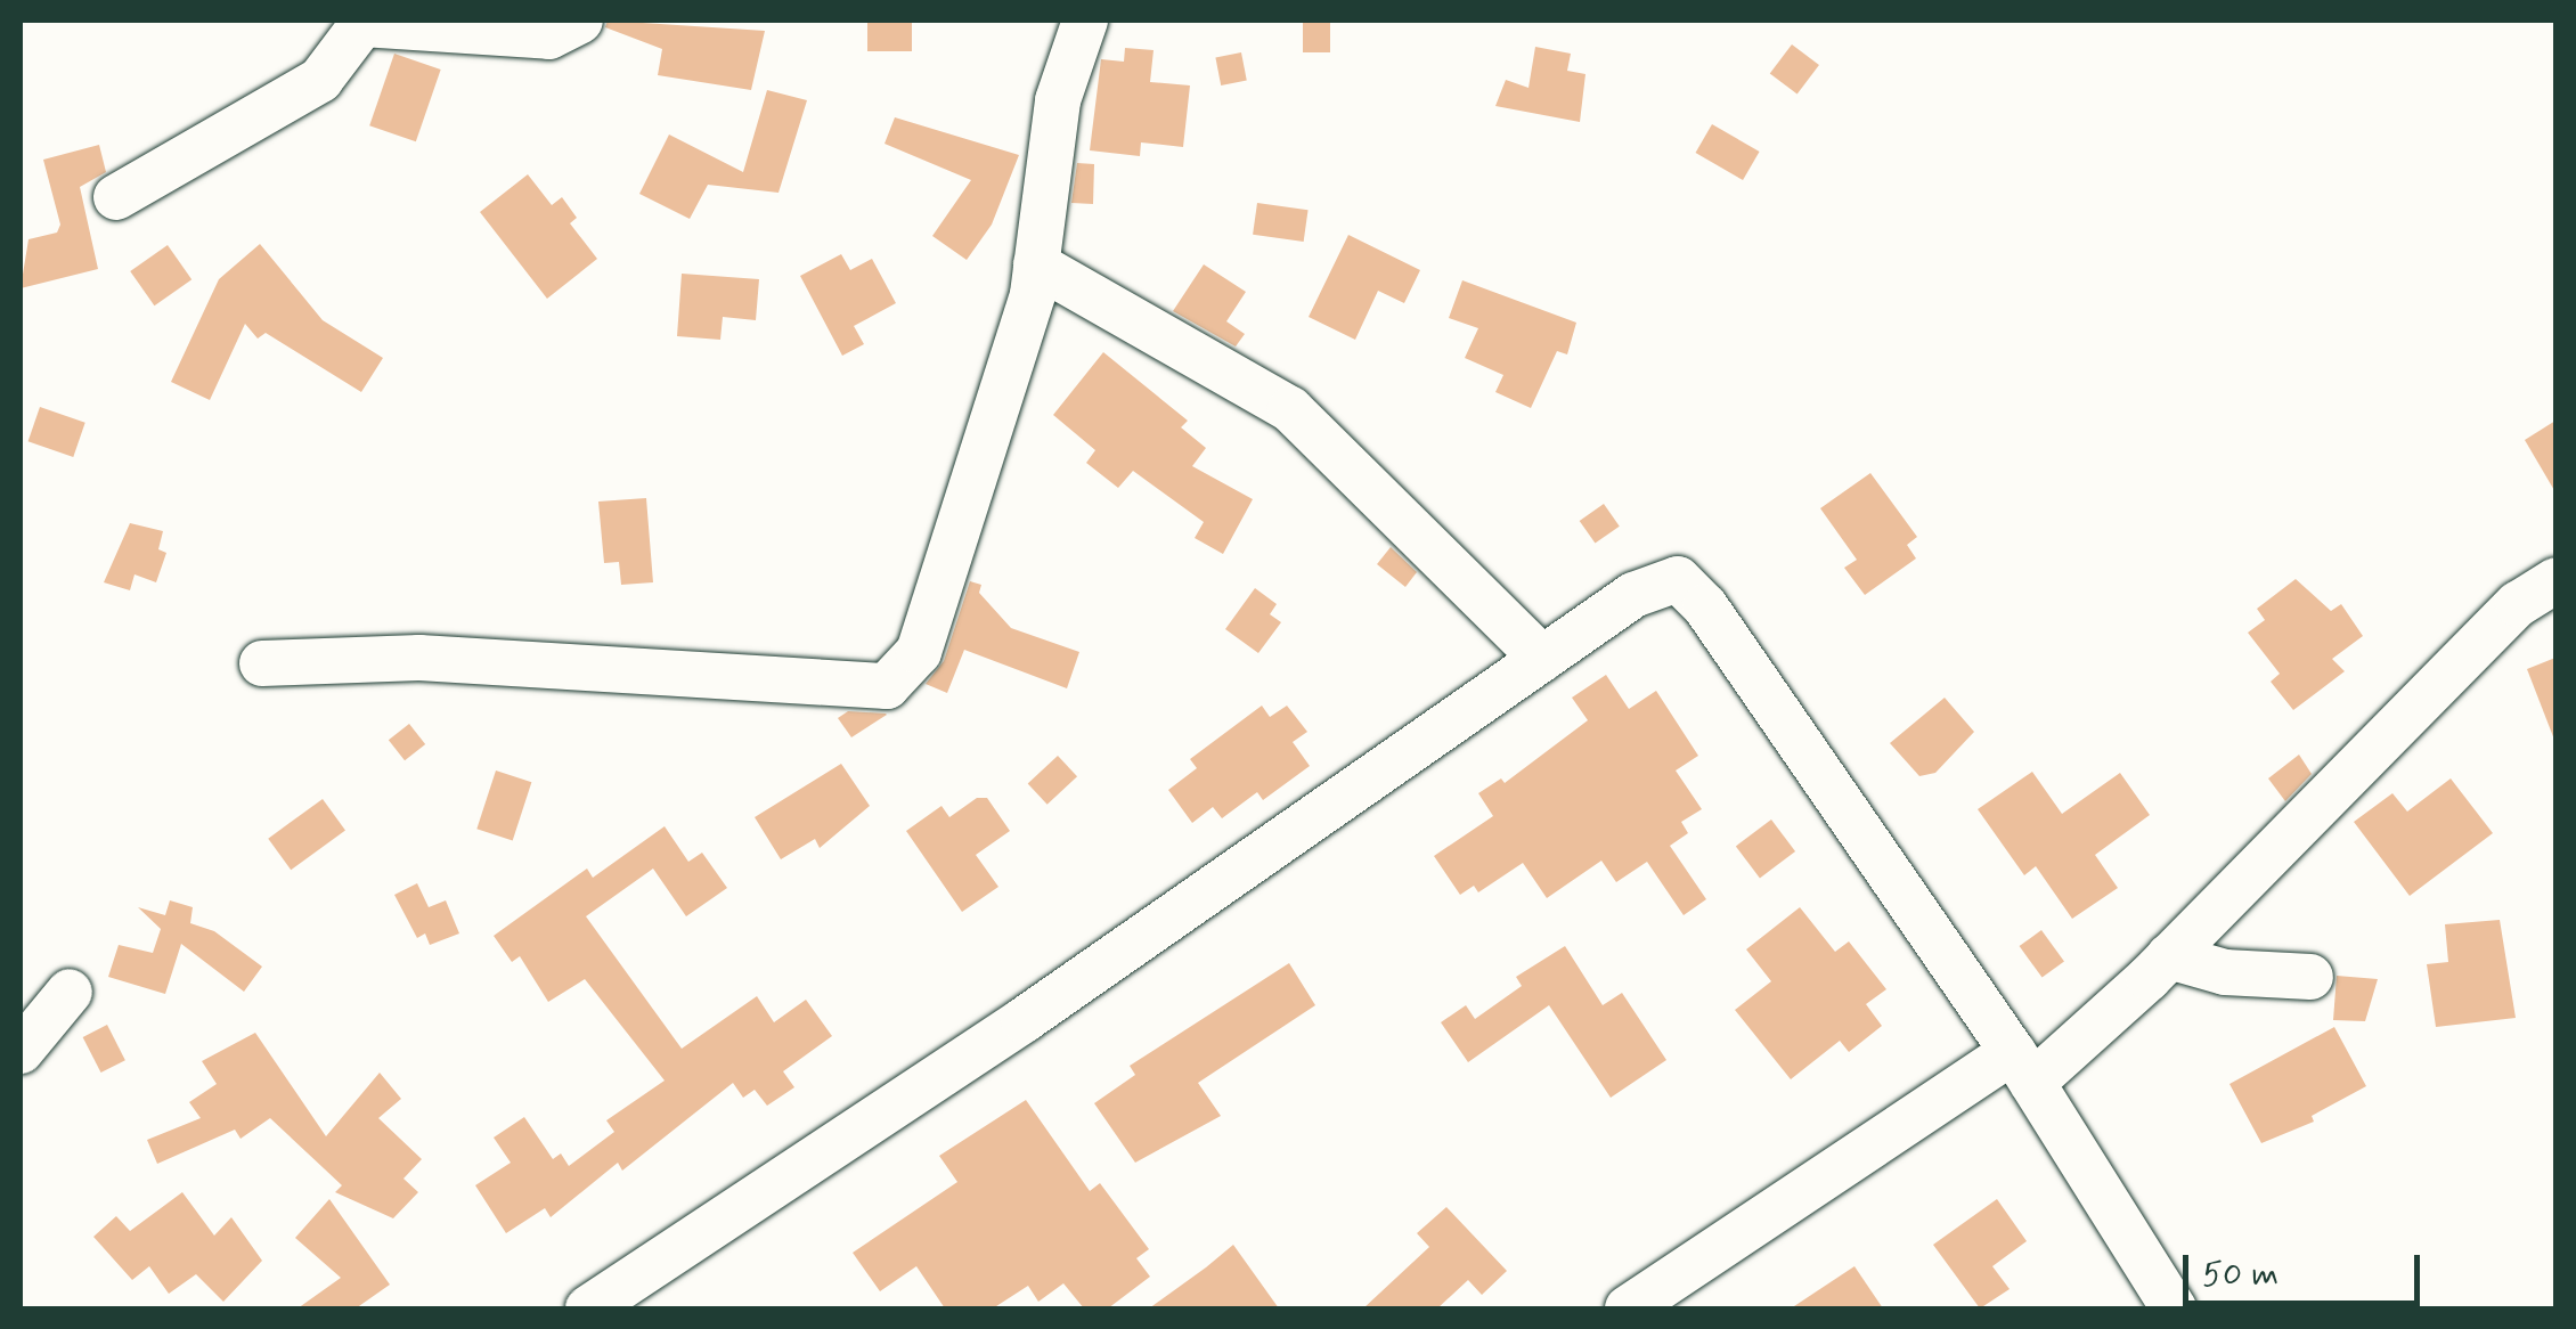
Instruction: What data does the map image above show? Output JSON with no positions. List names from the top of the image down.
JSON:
{
  "scale_bar": "50 m"
}
